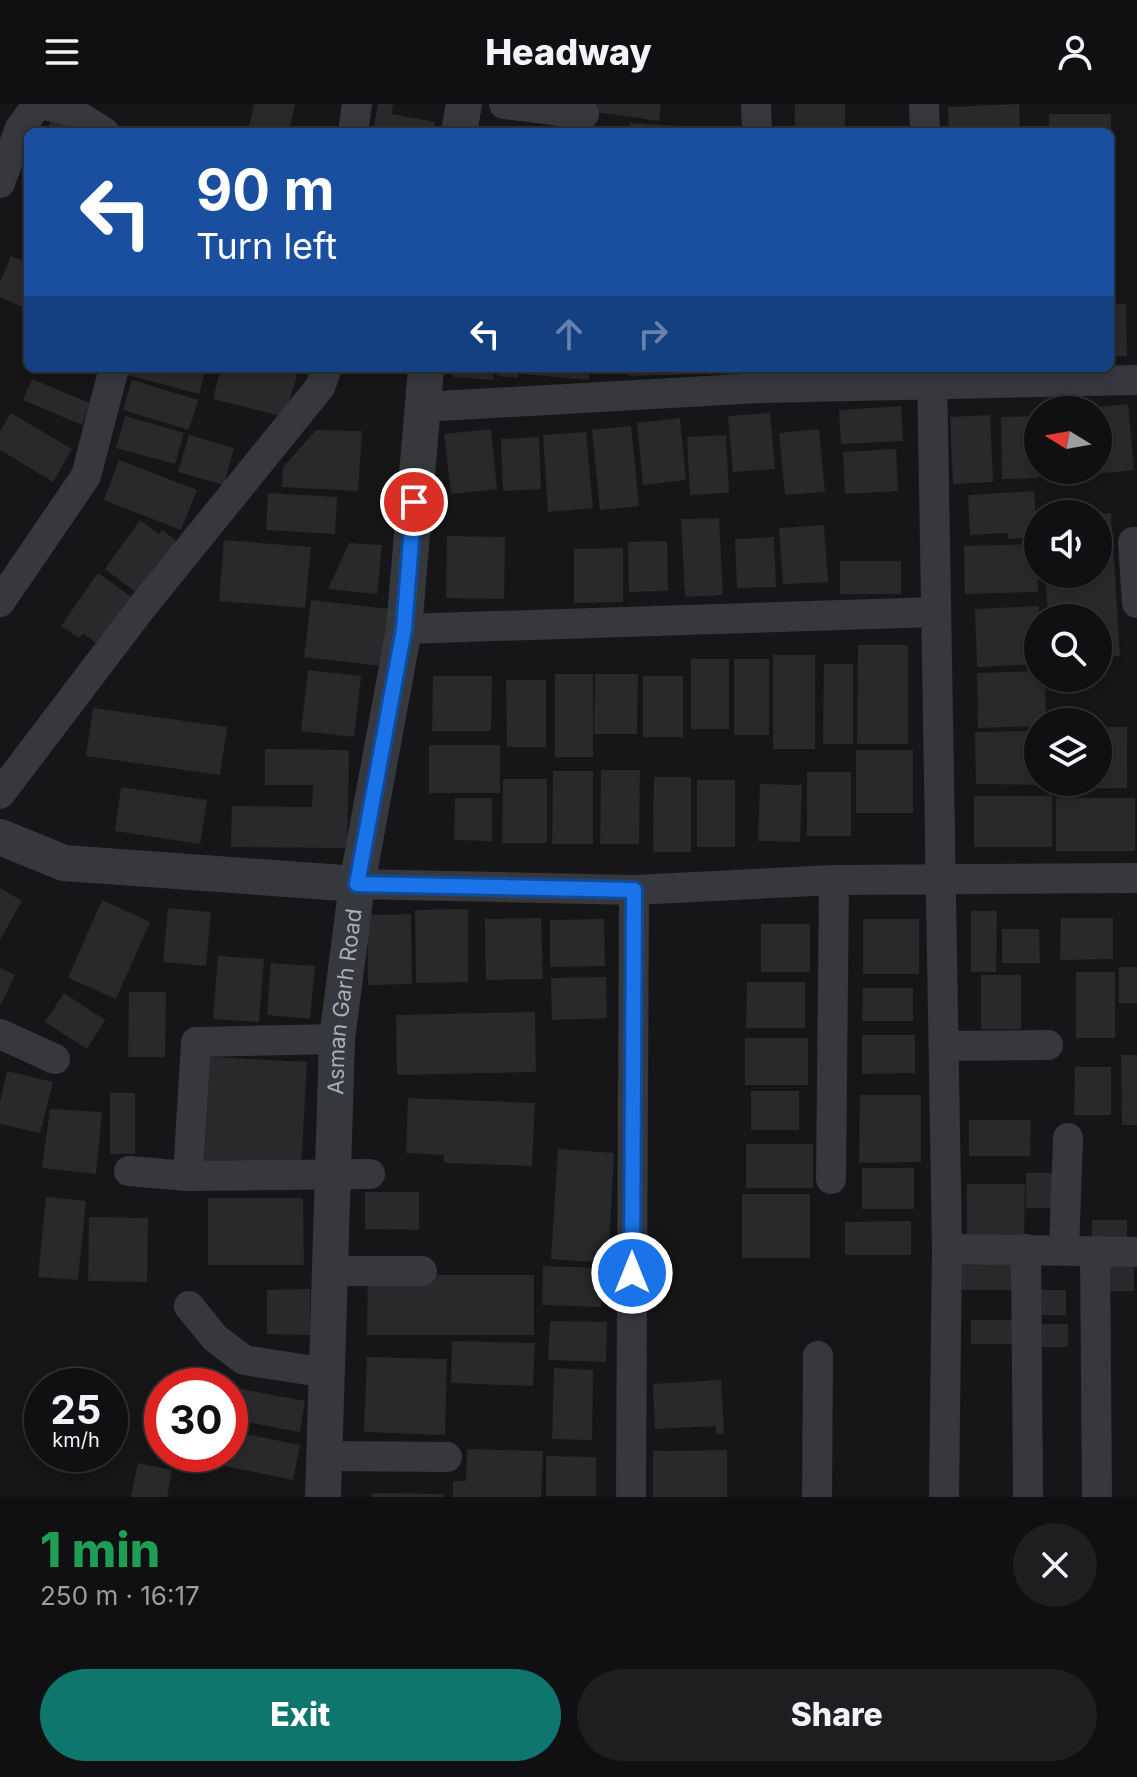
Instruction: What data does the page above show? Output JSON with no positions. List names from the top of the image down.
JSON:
{
  "streets": {
    "street": ["Asman Garh Road"]
  },
  "north": "left",
  "page": {
    "header": "Headway",
    "turn": ["90 m", "Turn left"],
    "speed": "25 km/h",
    "limit": "30",
    "heading": ["1 min", "250 m · 16:17"],
    "buttons": ["Exit", "Share"]
  }
}
